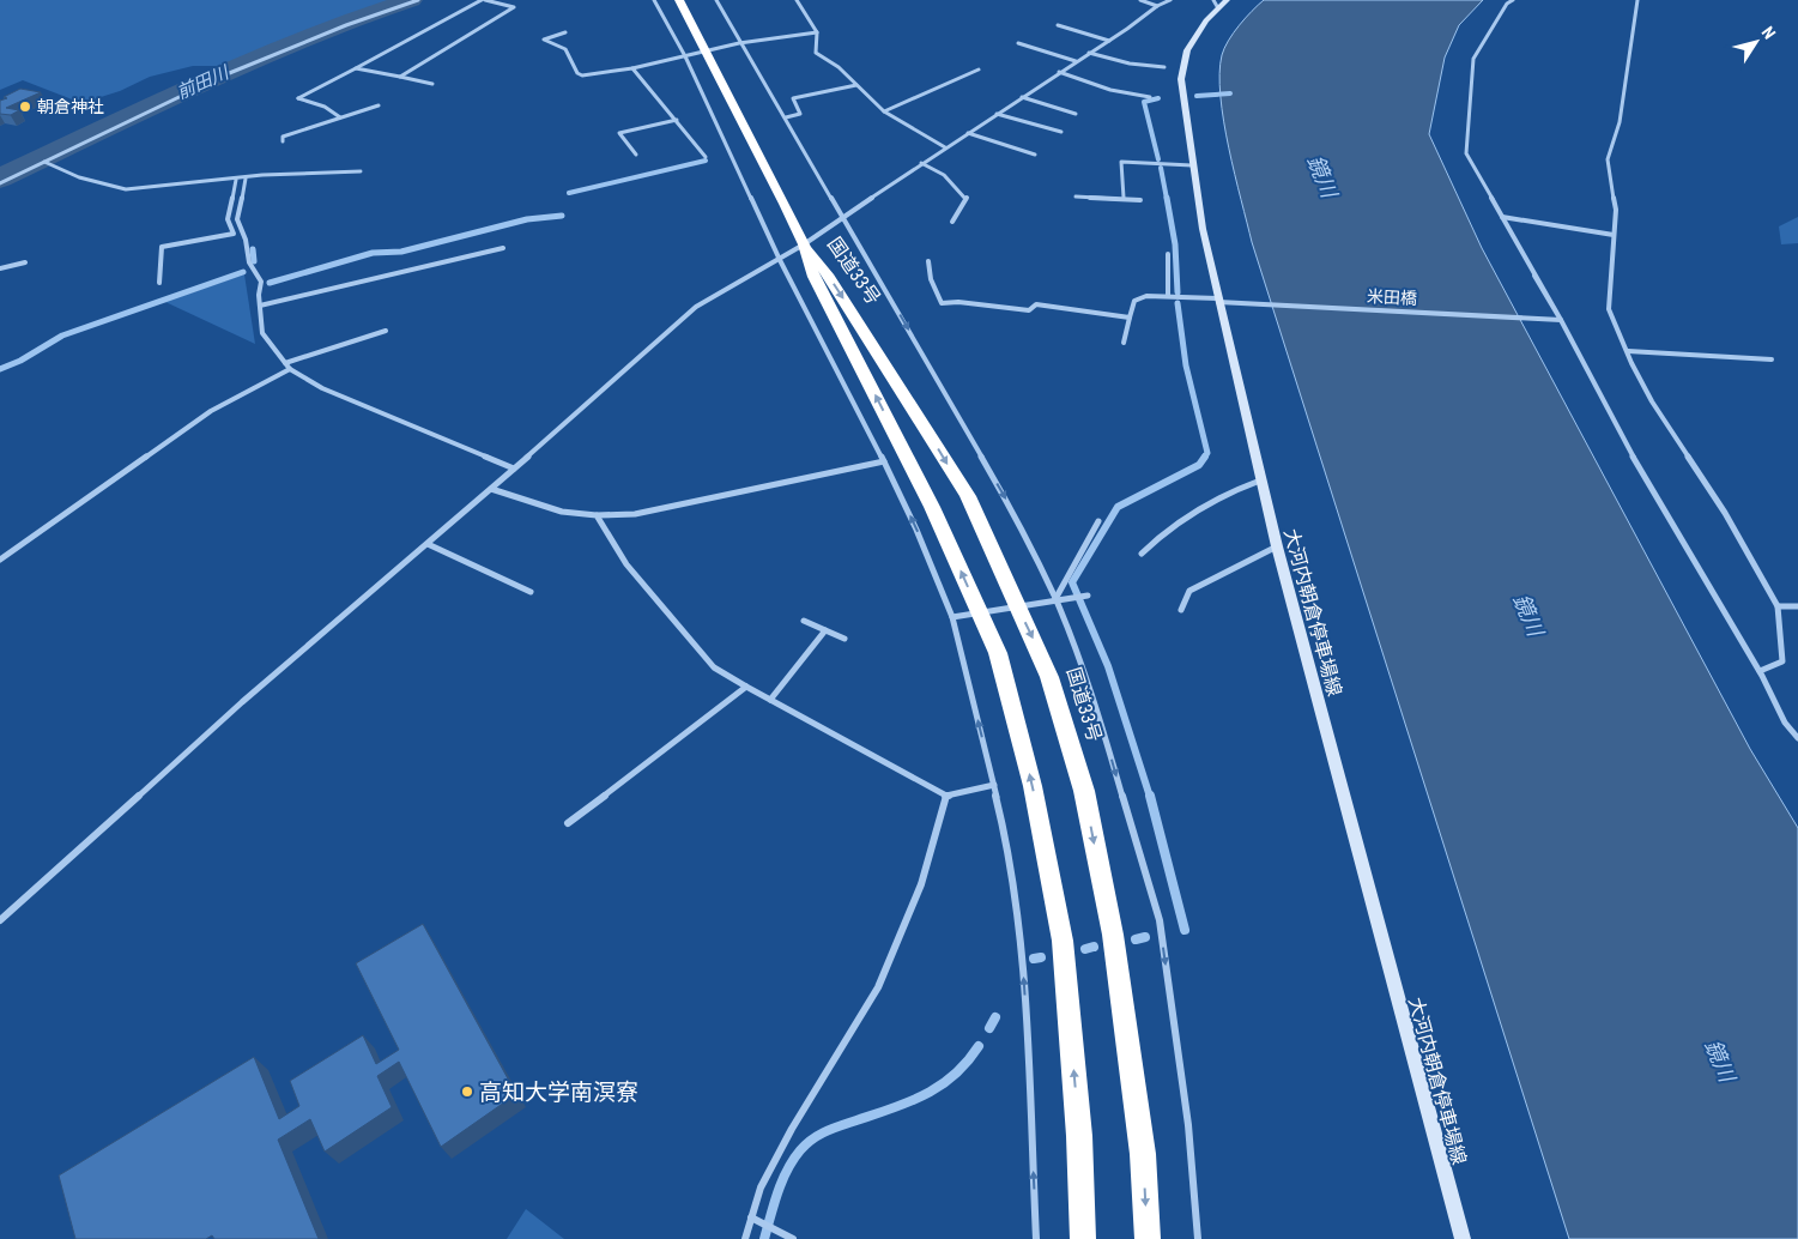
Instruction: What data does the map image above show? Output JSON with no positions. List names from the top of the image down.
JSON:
{
  "streets": {
    "highway": ["国道33号"],
    "main road": ["大河内朝倉停車場線"],
    "street": ["米田橋"]
  },
  "crossings": [
    ["米田橋", "大河内朝倉停車場線"]
  ],
  "water": ["前田川", "鏡川"],
  "places": ["朝倉神社", "高知大学南溟寮"],
  "north": "top right"
}
